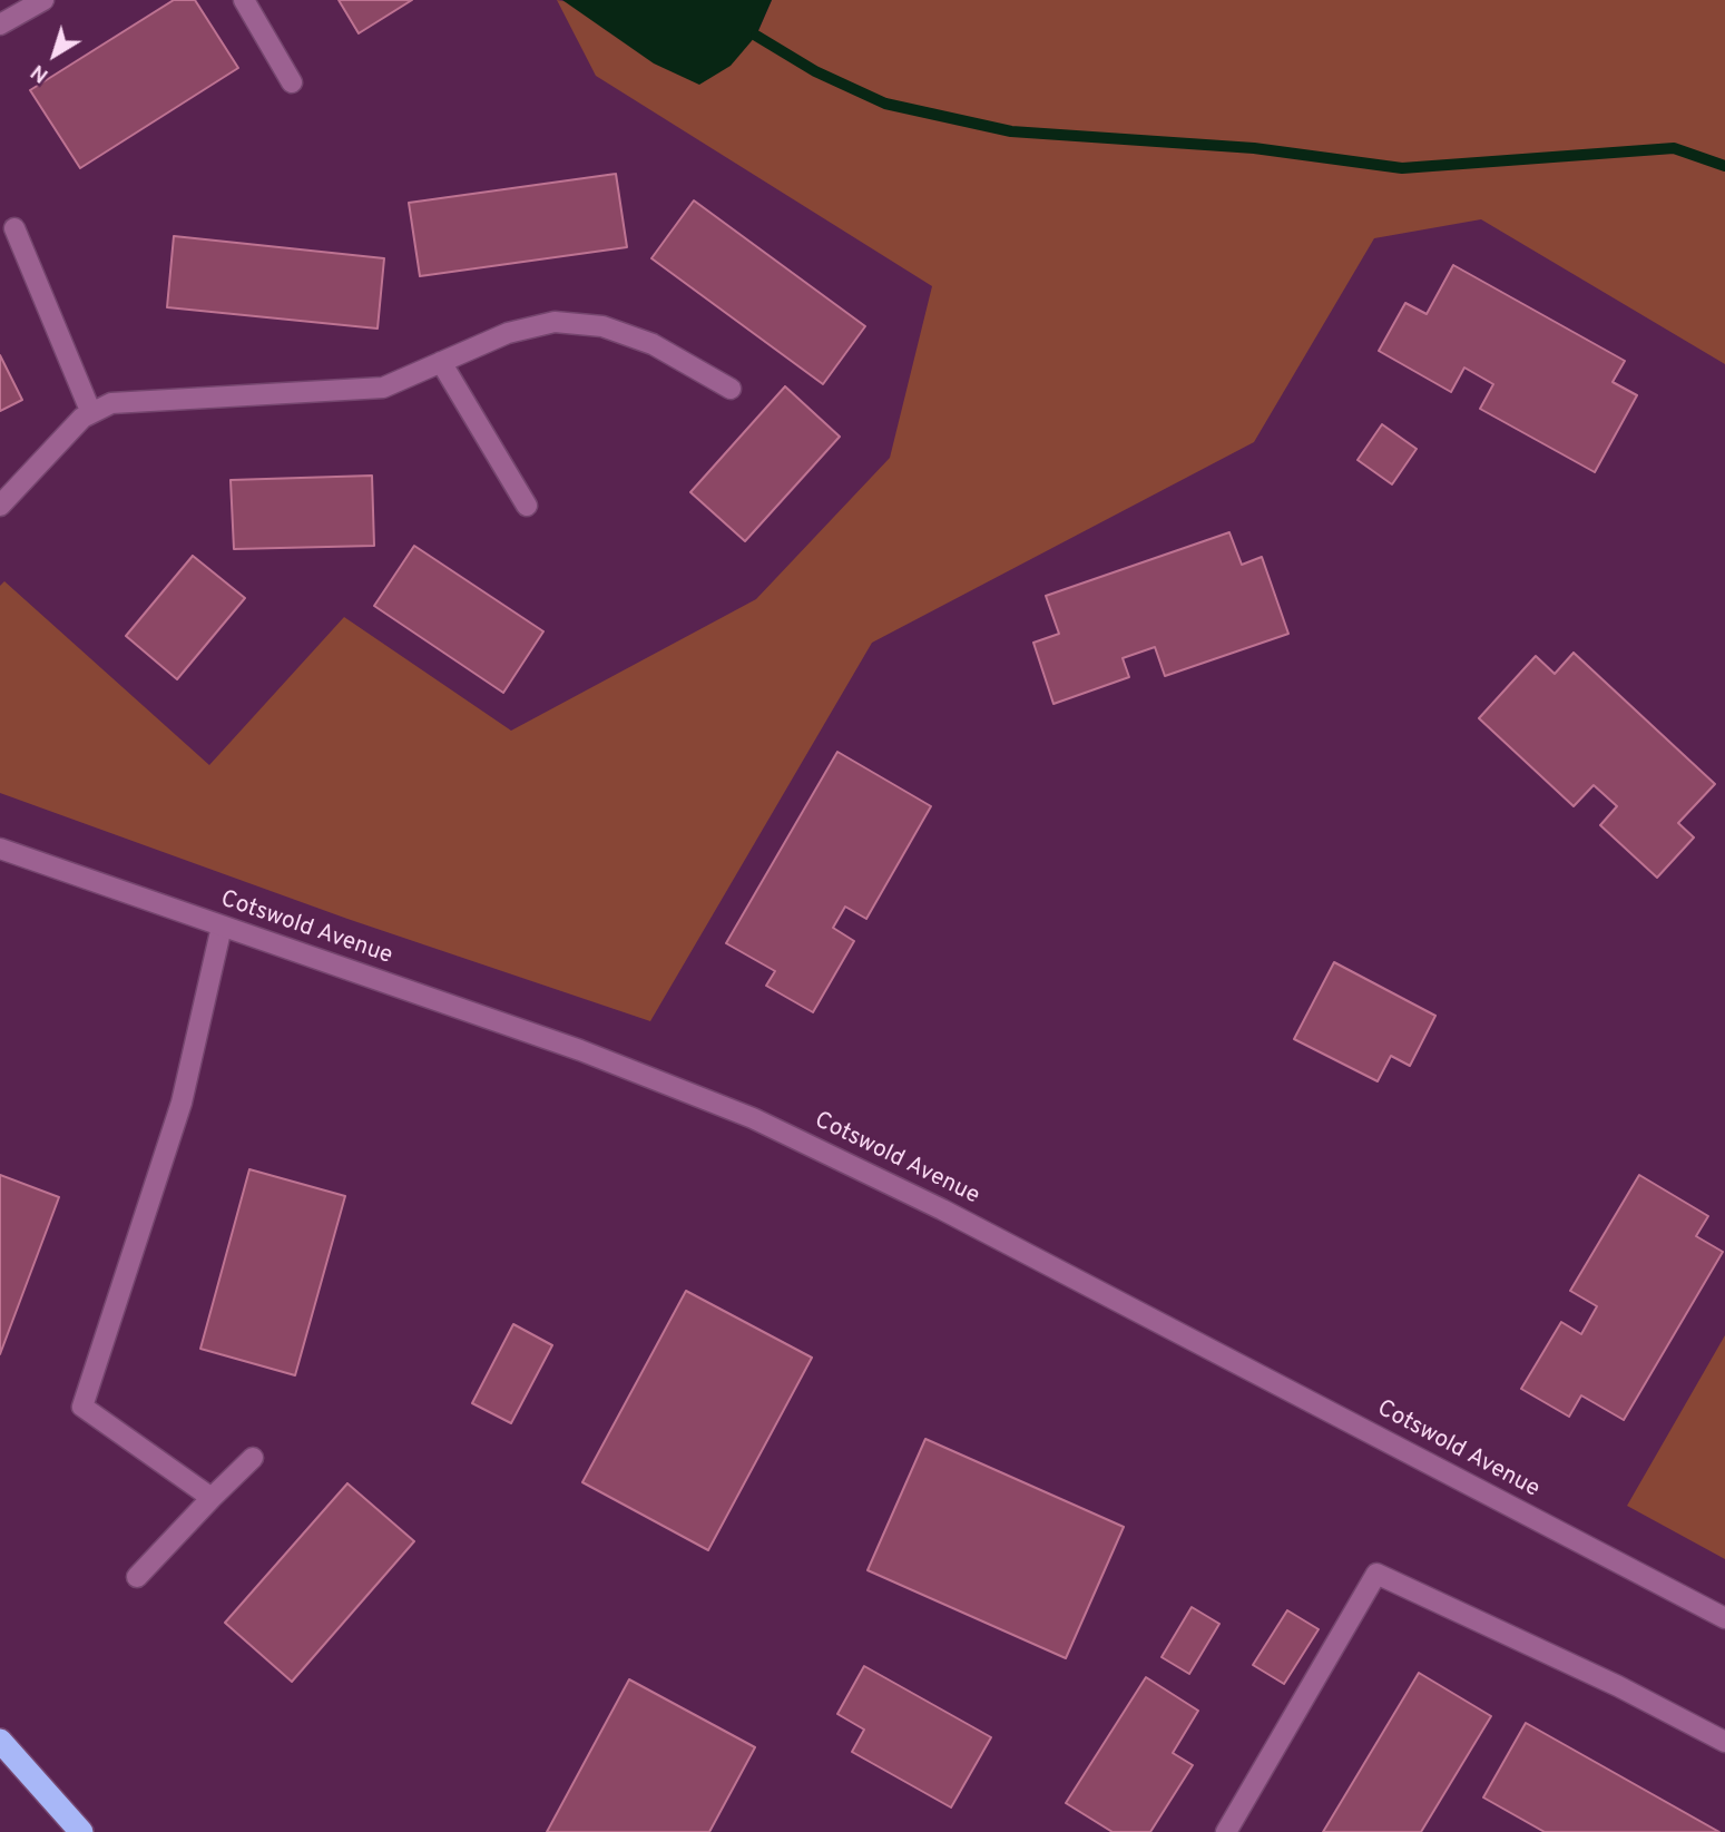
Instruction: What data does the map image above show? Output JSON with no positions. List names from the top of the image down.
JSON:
{
  "streets": {
    "street": ["Cotswold Avenue"]
  },
  "north": "bottom left"
}
